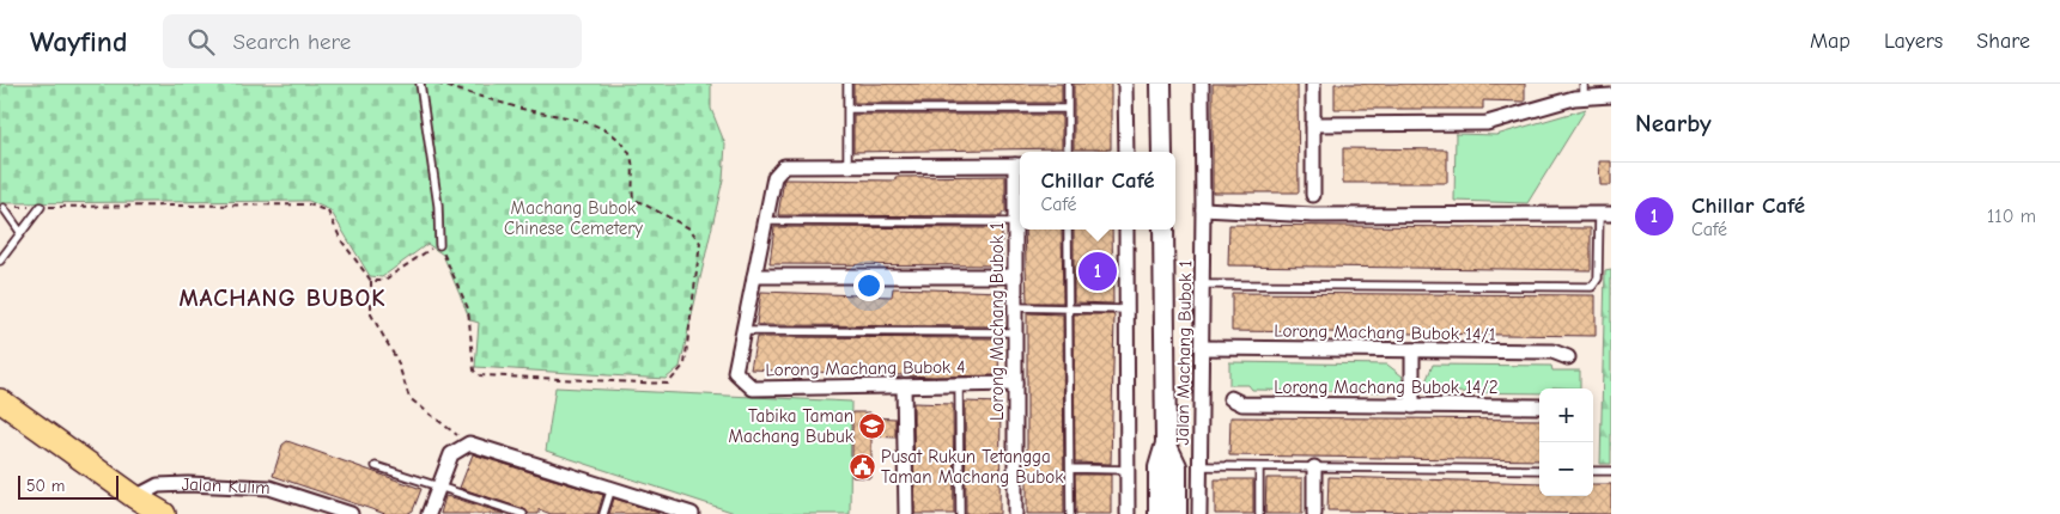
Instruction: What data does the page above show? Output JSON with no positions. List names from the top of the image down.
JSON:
{
  "streets": {
    "main road": ["Jalan Kulim"],
    "street": [
      "Lorong Machang Bubok 1",
      "Lorong Machang Bubok 14/1",
      "Jalan Machang Bubok 1",
      "Lorong Machang Bubok 4",
      "Lorong Machang Bubok 14/2"
    ]
  },
  "crossings": [
    ["Lorong Machang Bubok 1", "Lorong Machang Bubok 4"],
    ["Lorong Machang Bubok 14/1", "Jalan Machang Bubok 1"]
  ],
  "districts": ["MACHANG BUBOK"],
  "parks": ["Machang Bubok Chinese Cemetery"],
  "places": {
    "school or university": ["Tabika Taman Machang Bubuk"],
    "public building": ["Pusat Rukun Tetangga Taman Machang Bubok"]
  },
  "scale_bar": "50 m",
  "page": {
    "header": "Wayfind",
    "search": "Search here",
    "nav": ["Map", "Layers", "Share"],
    "heading": "Nearby",
    "popup": ["Chillar Café", "Café"],
    "list": [
      {
        "mark": "1",
        "name": "Chillar Café",
        "note": "Café",
        "value": "110 m"
      }
    ],
    "pins": "1",
    "map_buttons": ["+", "−"],
    "scale": "50 m"
  }
}
